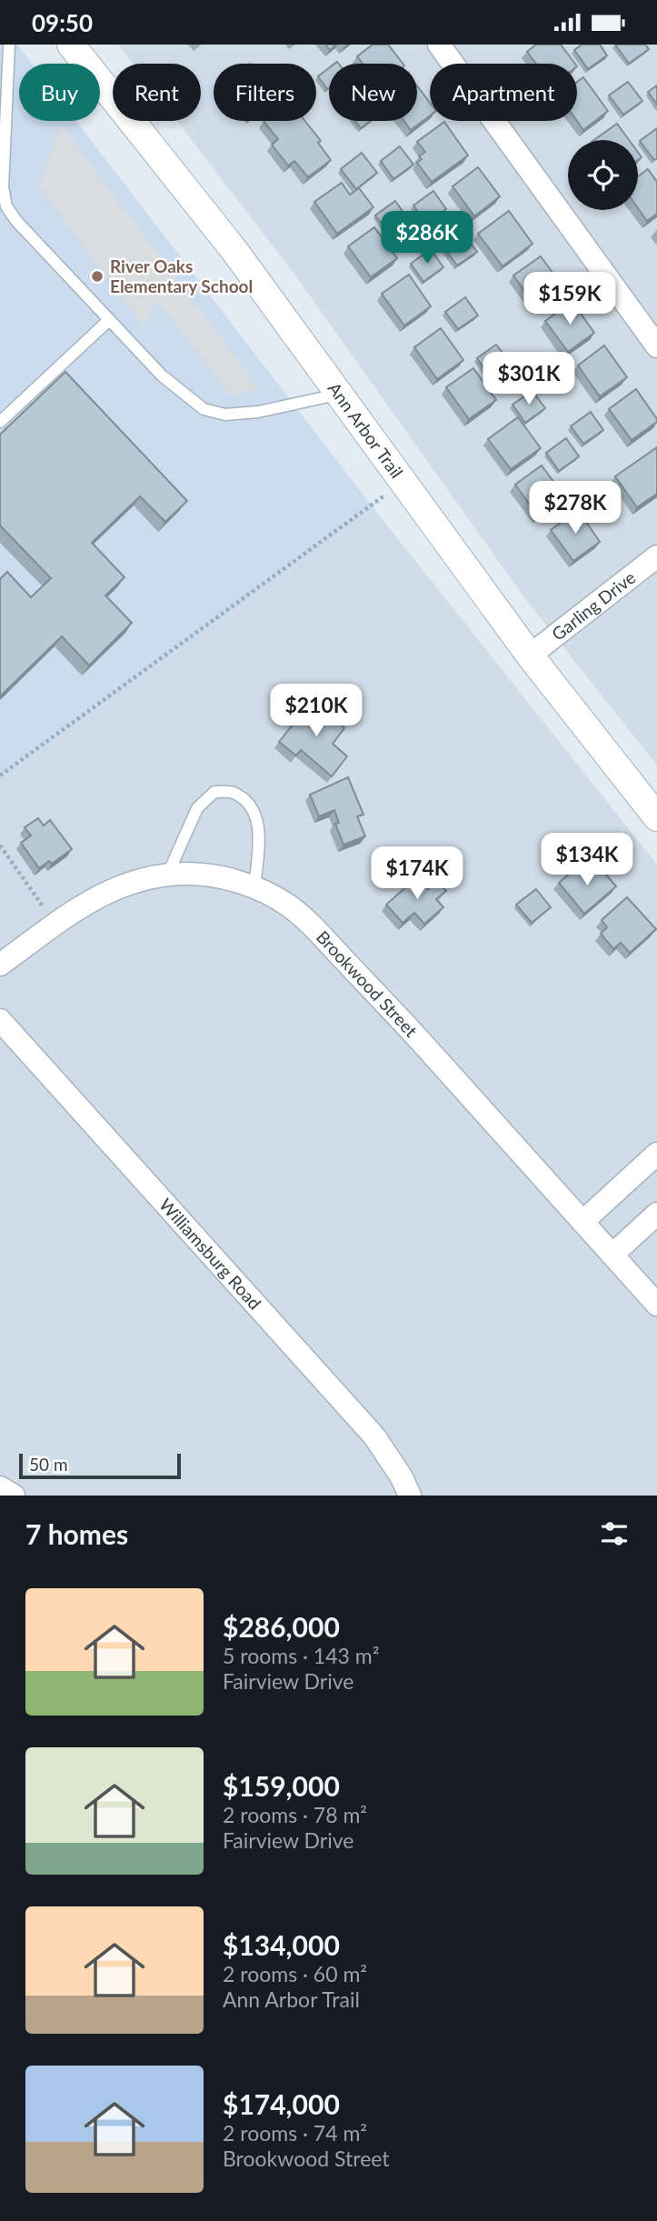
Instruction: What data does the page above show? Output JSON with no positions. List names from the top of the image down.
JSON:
{
  "streets": {
    "street": [
      "Ann Arbor Trail",
      "Garling Drive",
      "Brookwood Street",
      "Williamsburg Road"
    ]
  },
  "crossings": [
    ["Ann Arbor Trail", "Garling Drive"]
  ],
  "places": ["River Oaks Elementary School"],
  "scale_bar": "50 m",
  "page": {
    "status": "09:50",
    "chip": [
      "Buy",
      "Rent",
      "Filters",
      "New",
      "Apartment"
    ],
    "price": [
      "$286K",
      "$159K",
      "$301K",
      "$278K",
      "$210K",
      "$134K",
      "$174K"
    ],
    "scale": "50 m",
    "heading": "7 homes",
    "list": [
      {
        "name": "$286,000",
        "note": "5 rooms · 143 m² · Fairview Drive"
      },
      {
        "name": "$159,000",
        "note": "2 rooms · 78 m² · Fairview Drive"
      },
      {
        "name": "$134,000",
        "note": "2 rooms · 60 m² · Ann Arbor Trail"
      },
      {
        "name": "$174,000",
        "note": "2 rooms · 74 m² · Brookwood Street"
      }
    ]
  }
}
